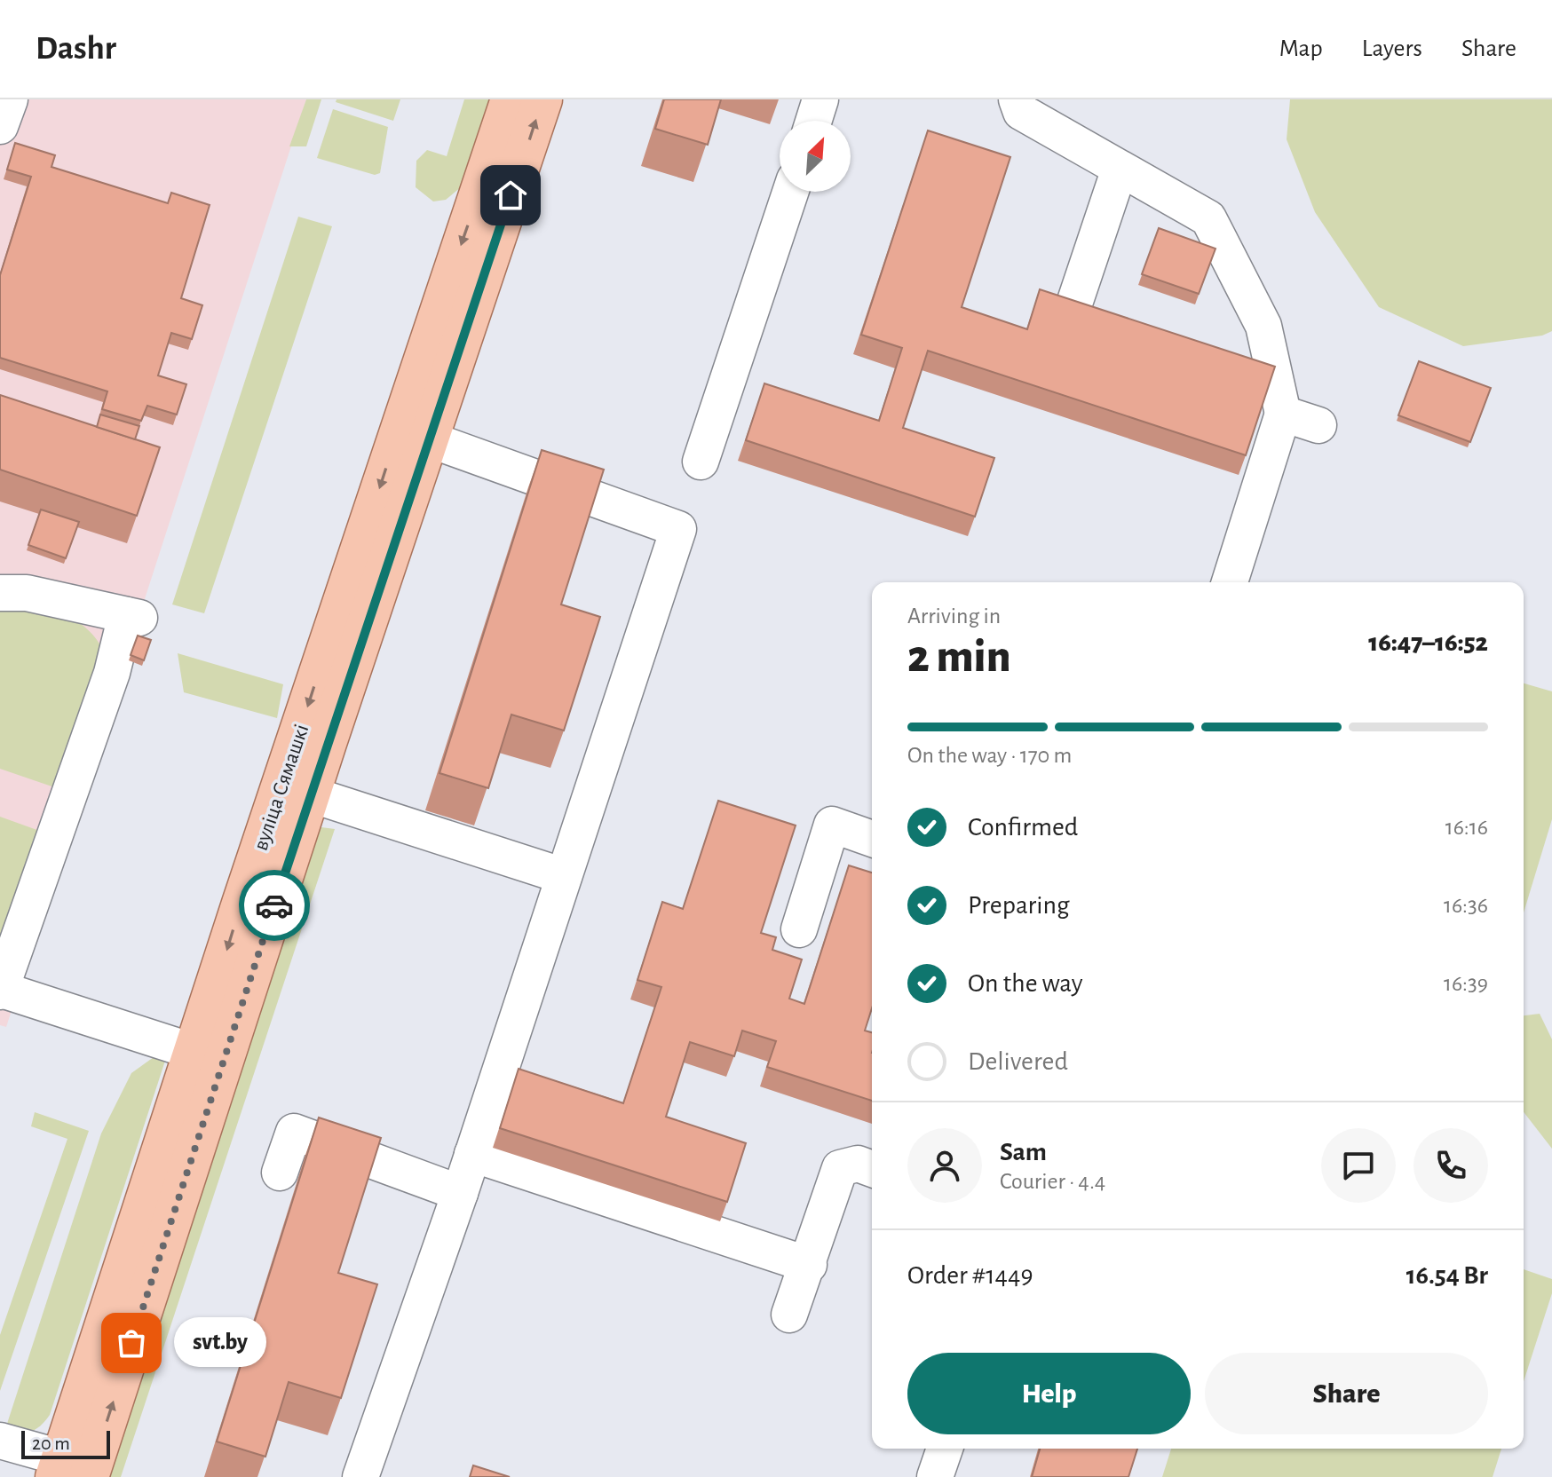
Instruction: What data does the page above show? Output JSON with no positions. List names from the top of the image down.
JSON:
{
  "streets": {
    "main road": ["вуліца Сямашкі"]
  },
  "places": ["svt.by"],
  "scale_bar": "20 m",
  "north": "top right",
  "page": {
    "header": "Dashr",
    "nav": ["Map", "Layers", "Share"],
    "heading": ["2 min", "Arriving in", "16:47–16:52"],
    "panel": [
      "Sam",
      "Courier · 4.4",
      "Order #1449",
      "16.54 Br"
    ],
    "bar": "On the way · 170 m",
    "list": [
      ["Confirmed", "16:16"],
      ["Preparing", "16:36"],
      ["On the way", "16:39"],
      "Delivered"
    ],
    "bubble": "svt.by",
    "buttons": ["Help", "Share"],
    "scale": "20 m"
  }
}
